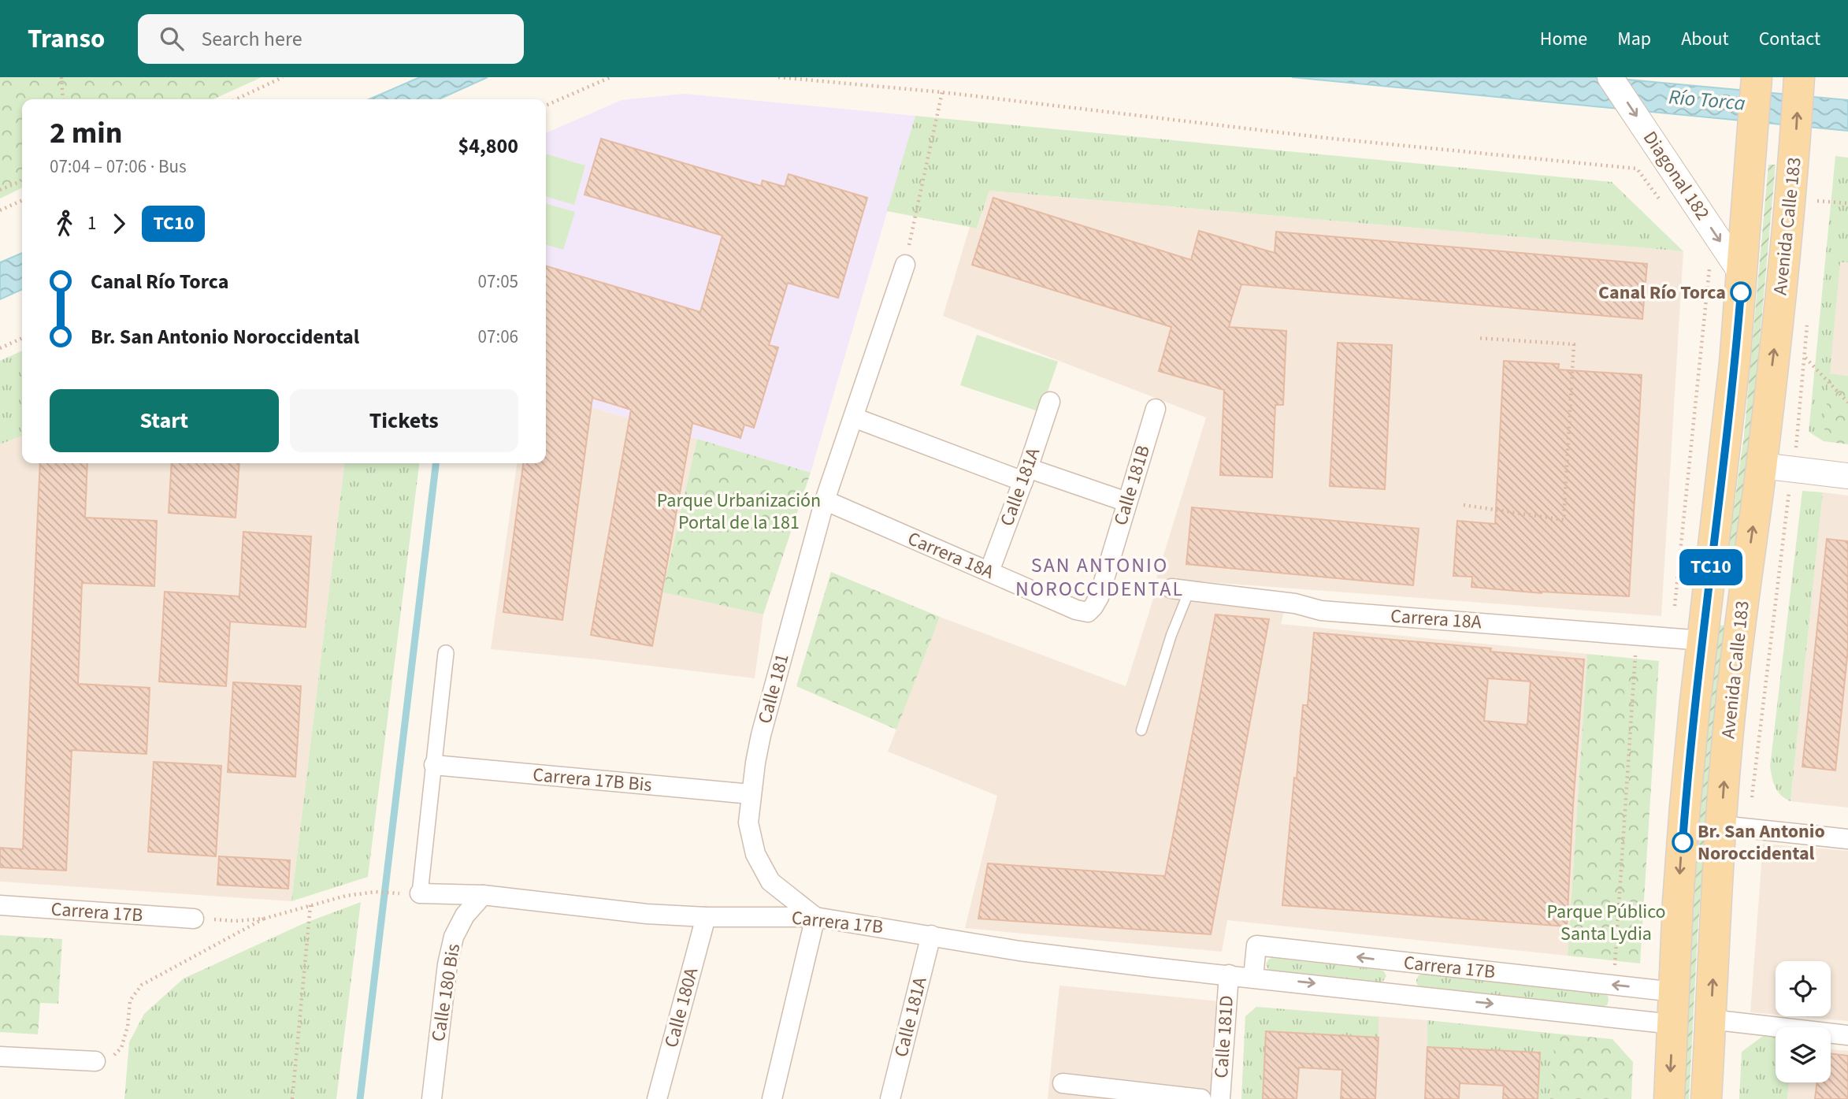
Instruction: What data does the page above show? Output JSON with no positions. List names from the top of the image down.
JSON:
{
  "streets": {
    "main road": ["Avenida Calle 183"],
    "street": [
      "Diagonal 182",
      "Calle 181B",
      "Calle 181A",
      "Carrera 18A",
      "Calle 181",
      "Carrera 17B Bis",
      "Carrera 17B",
      "Calle 180 Bis",
      "Calle 180A",
      "Calle 181D"
    ]
  },
  "crossings": [
    ["Diagonal 182", "Avenida Calle 183"],
    ["Avenida Calle 183", "Carrera 18A"],
    ["Avenida Calle 183", "Carrera 17B"],
    ["Calle 181B", "Carrera 18A"],
    ["Calle 181A", "Carrera 18A"],
    ["Calle 181A", "Carrera 17B"],
    ["Carrera 18A", "Calle 181"],
    ["Calle 181", "Carrera 17B Bis"],
    ["Calle 181", "Carrera 17B"],
    ["Carrera 17B", "Calle 180 Bis"],
    ["Carrera 17B", "Calle 180A"],
    ["Carrera 17B", "Calle 181D"]
  ],
  "one_way": ["Diagonal 182"],
  "districts": ["SAN ANTONIO NOROCCIDENTAL"],
  "water": ["Río Torca"],
  "parks": ["Parque Urbanización Portal de la 181", "Parque Público Santa Lydia"],
  "places": ["Canal Río Torca", "Br. San Antonio Noroccidental"],
  "lines": ["bus line TC10"],
  "page": {
    "header": "Transo",
    "search": "Search here",
    "nav": [
      "Home",
      "Map",
      "About",
      "Contact"
    ],
    "on_map": "TC10",
    "heading": ["2 min", "07:04 – 07:06 · Bus", "$4,800"],
    "legs": ["1", "TC10"],
    "list": [
      {
        "name": "Canal Río Torca",
        "value": "07:05"
      },
      {
        "name": "Br. San Antonio Noroccidental",
        "value": "07:06"
      }
    ],
    "buttons": ["Start", "Tickets"]
  }
}
